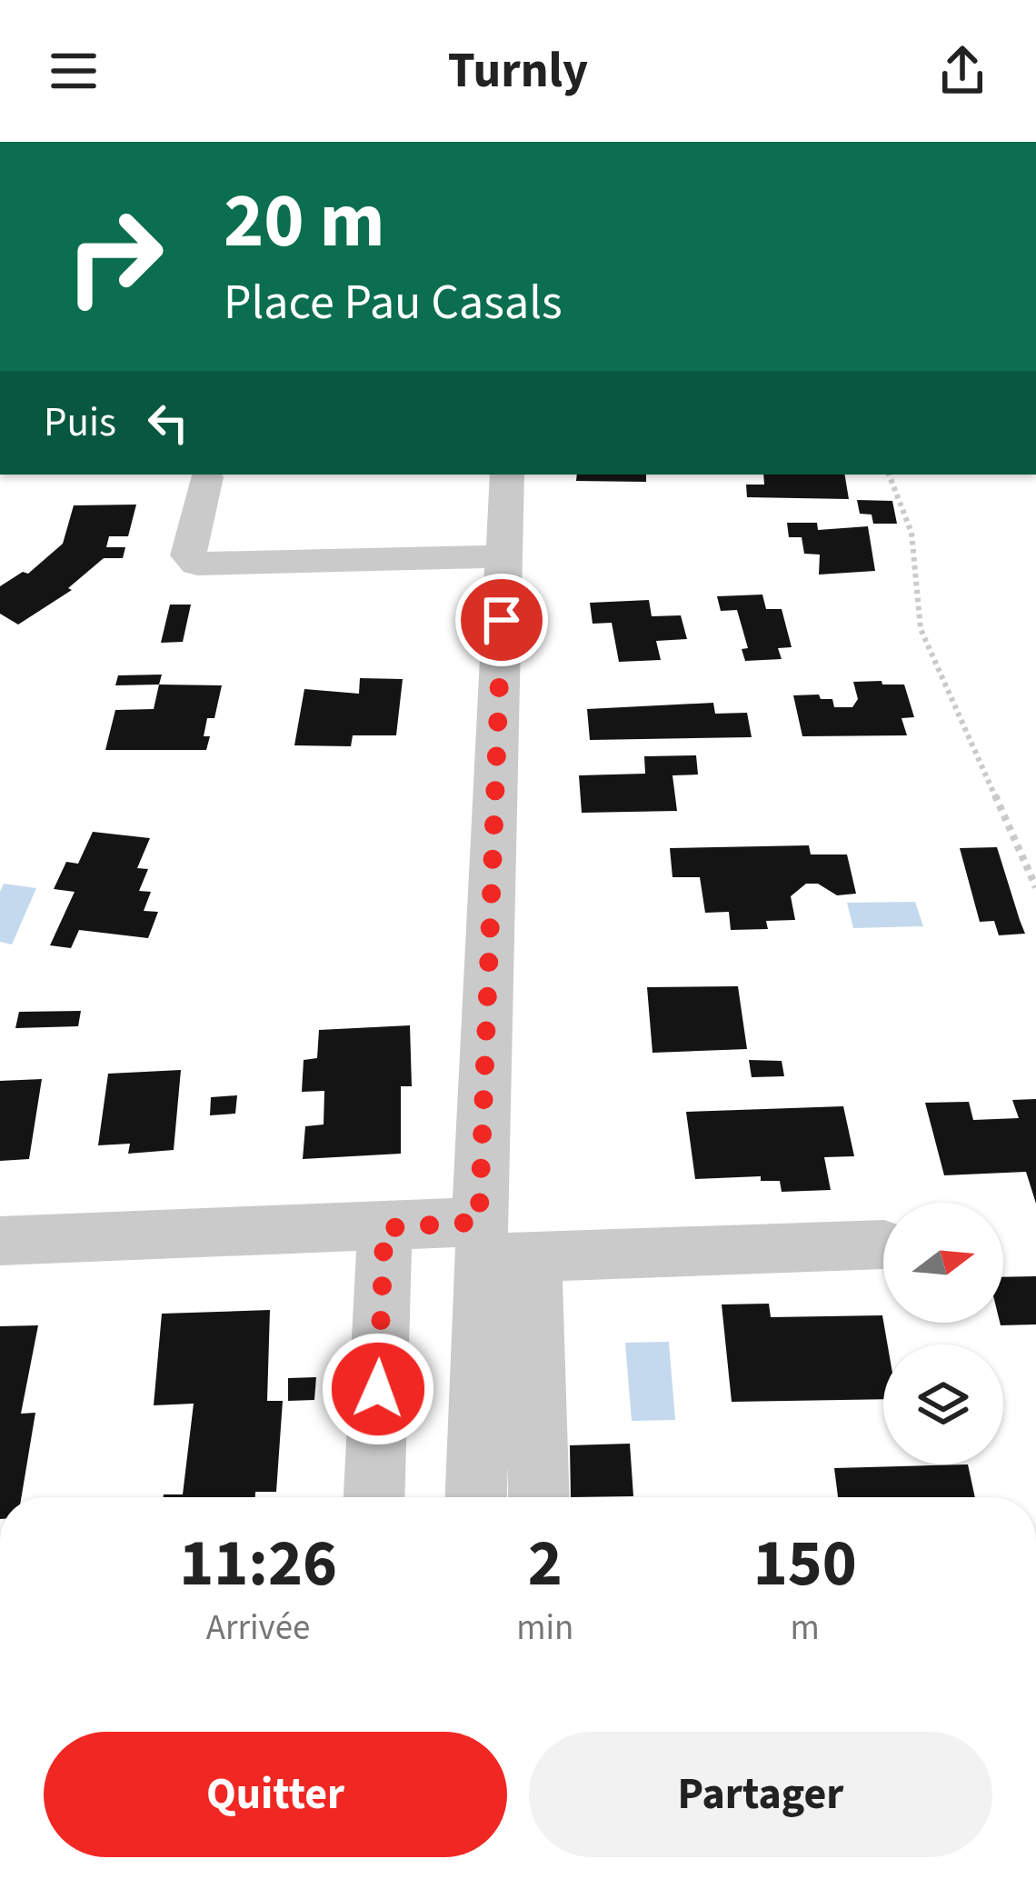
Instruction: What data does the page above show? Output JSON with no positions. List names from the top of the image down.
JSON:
{
  "north": "right",
  "page": {
    "header": "Turnly",
    "turn": ["20 m", "Place Pau Casals"],
    "then": "Puis",
    "eta": [
      "11:26",
      "Arrivée",
      "2",
      "min",
      "150",
      "m"
    ],
    "buttons": ["Quitter", "Partager"]
  }
}
